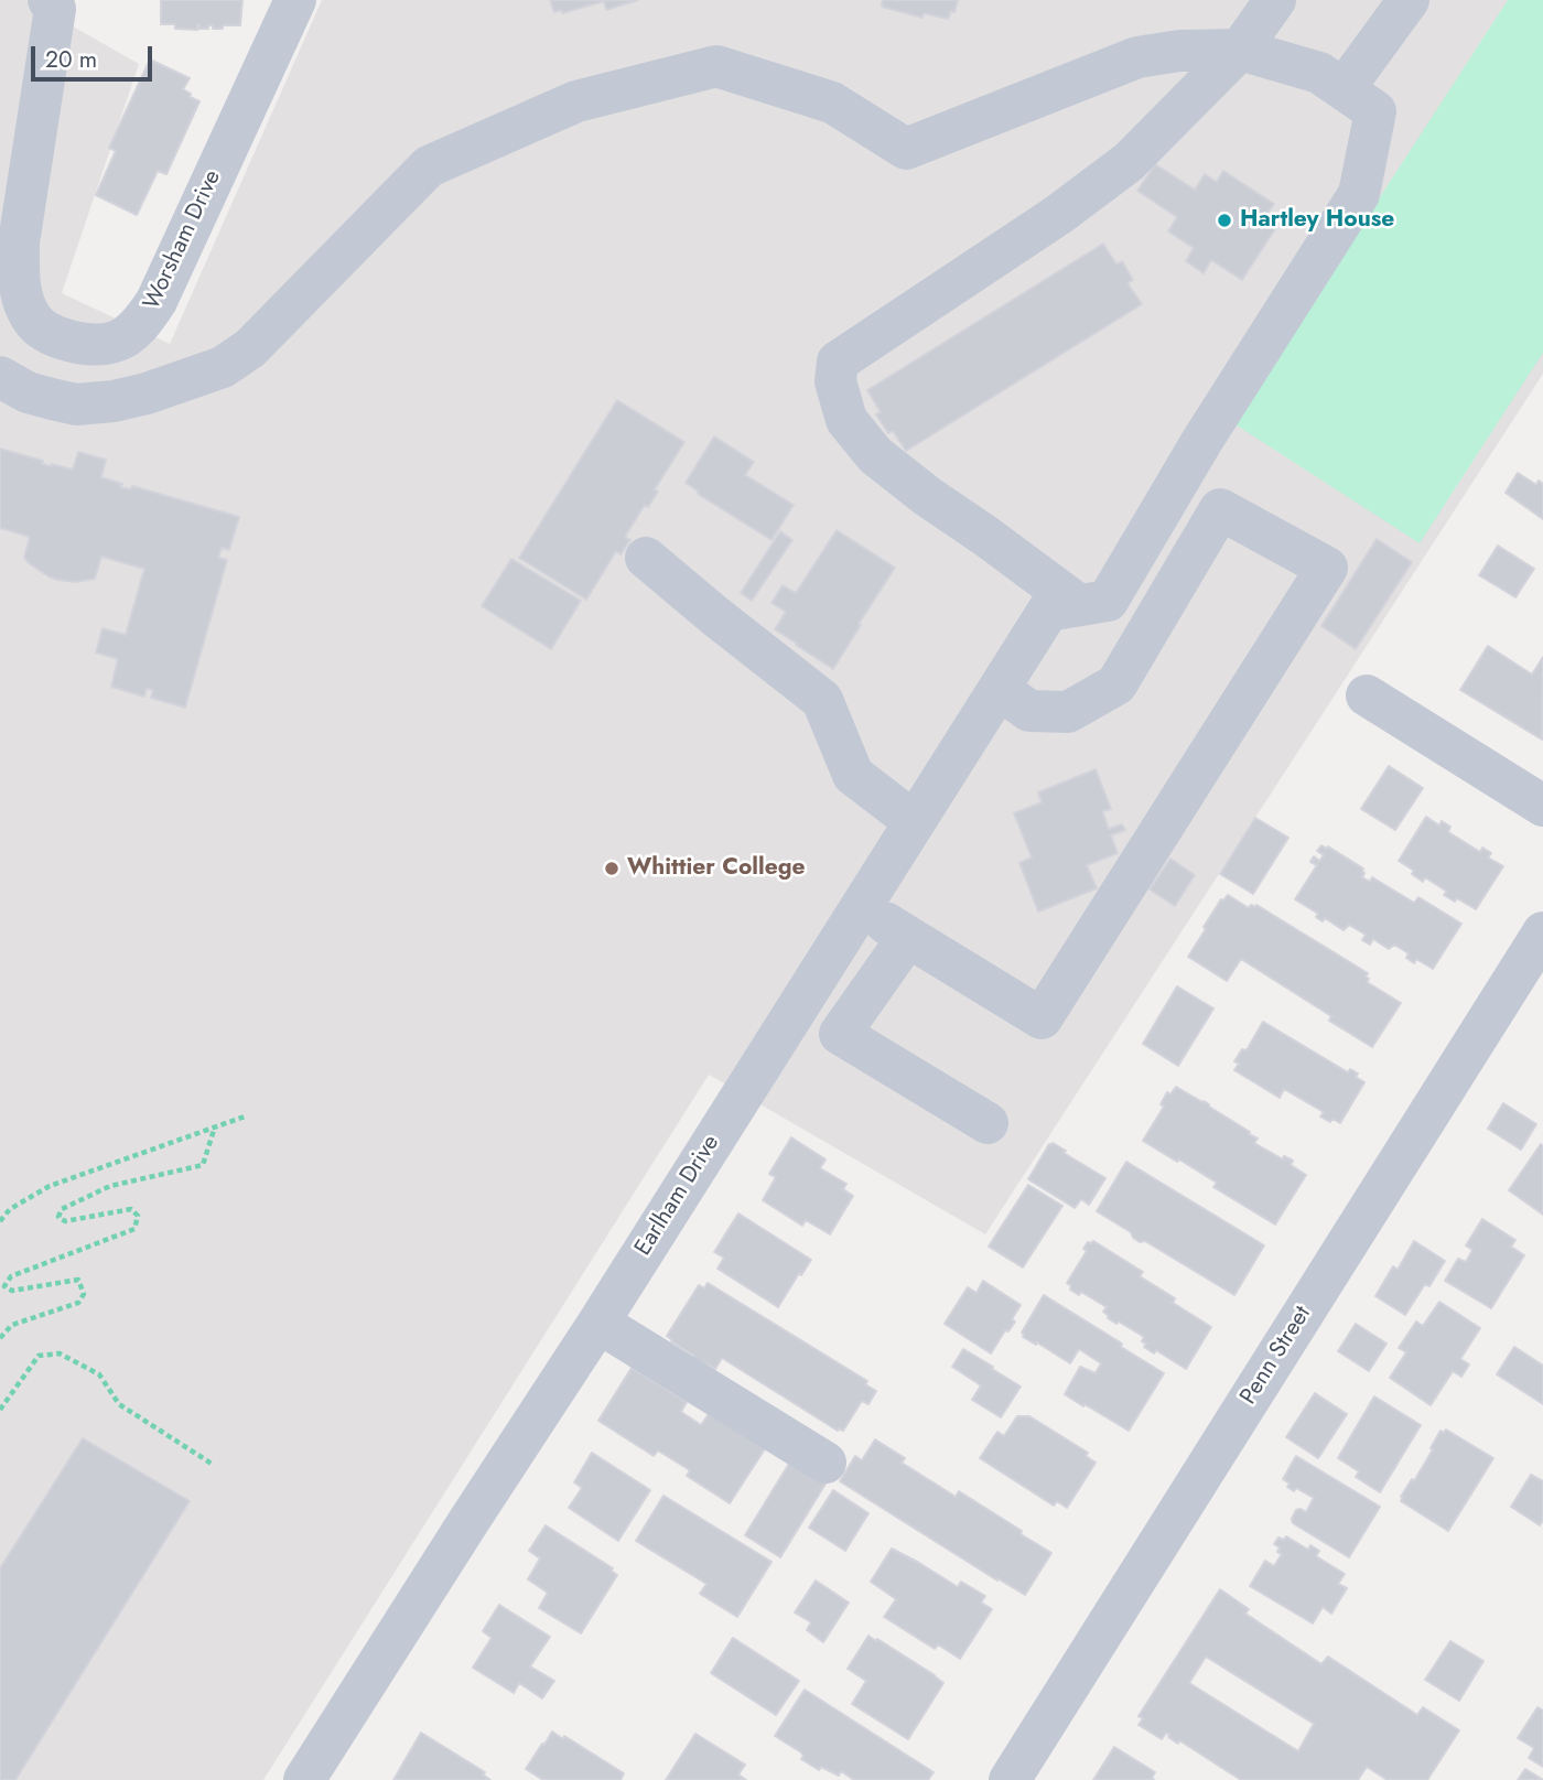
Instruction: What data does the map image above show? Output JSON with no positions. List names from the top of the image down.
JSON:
{
  "streets": {
    "street": ["Worsham Drive", "Earlham Drive", "Penn Street"]
  },
  "places": ["Hartley House", "Whittier College"],
  "scale_bar": "20 m"
}
